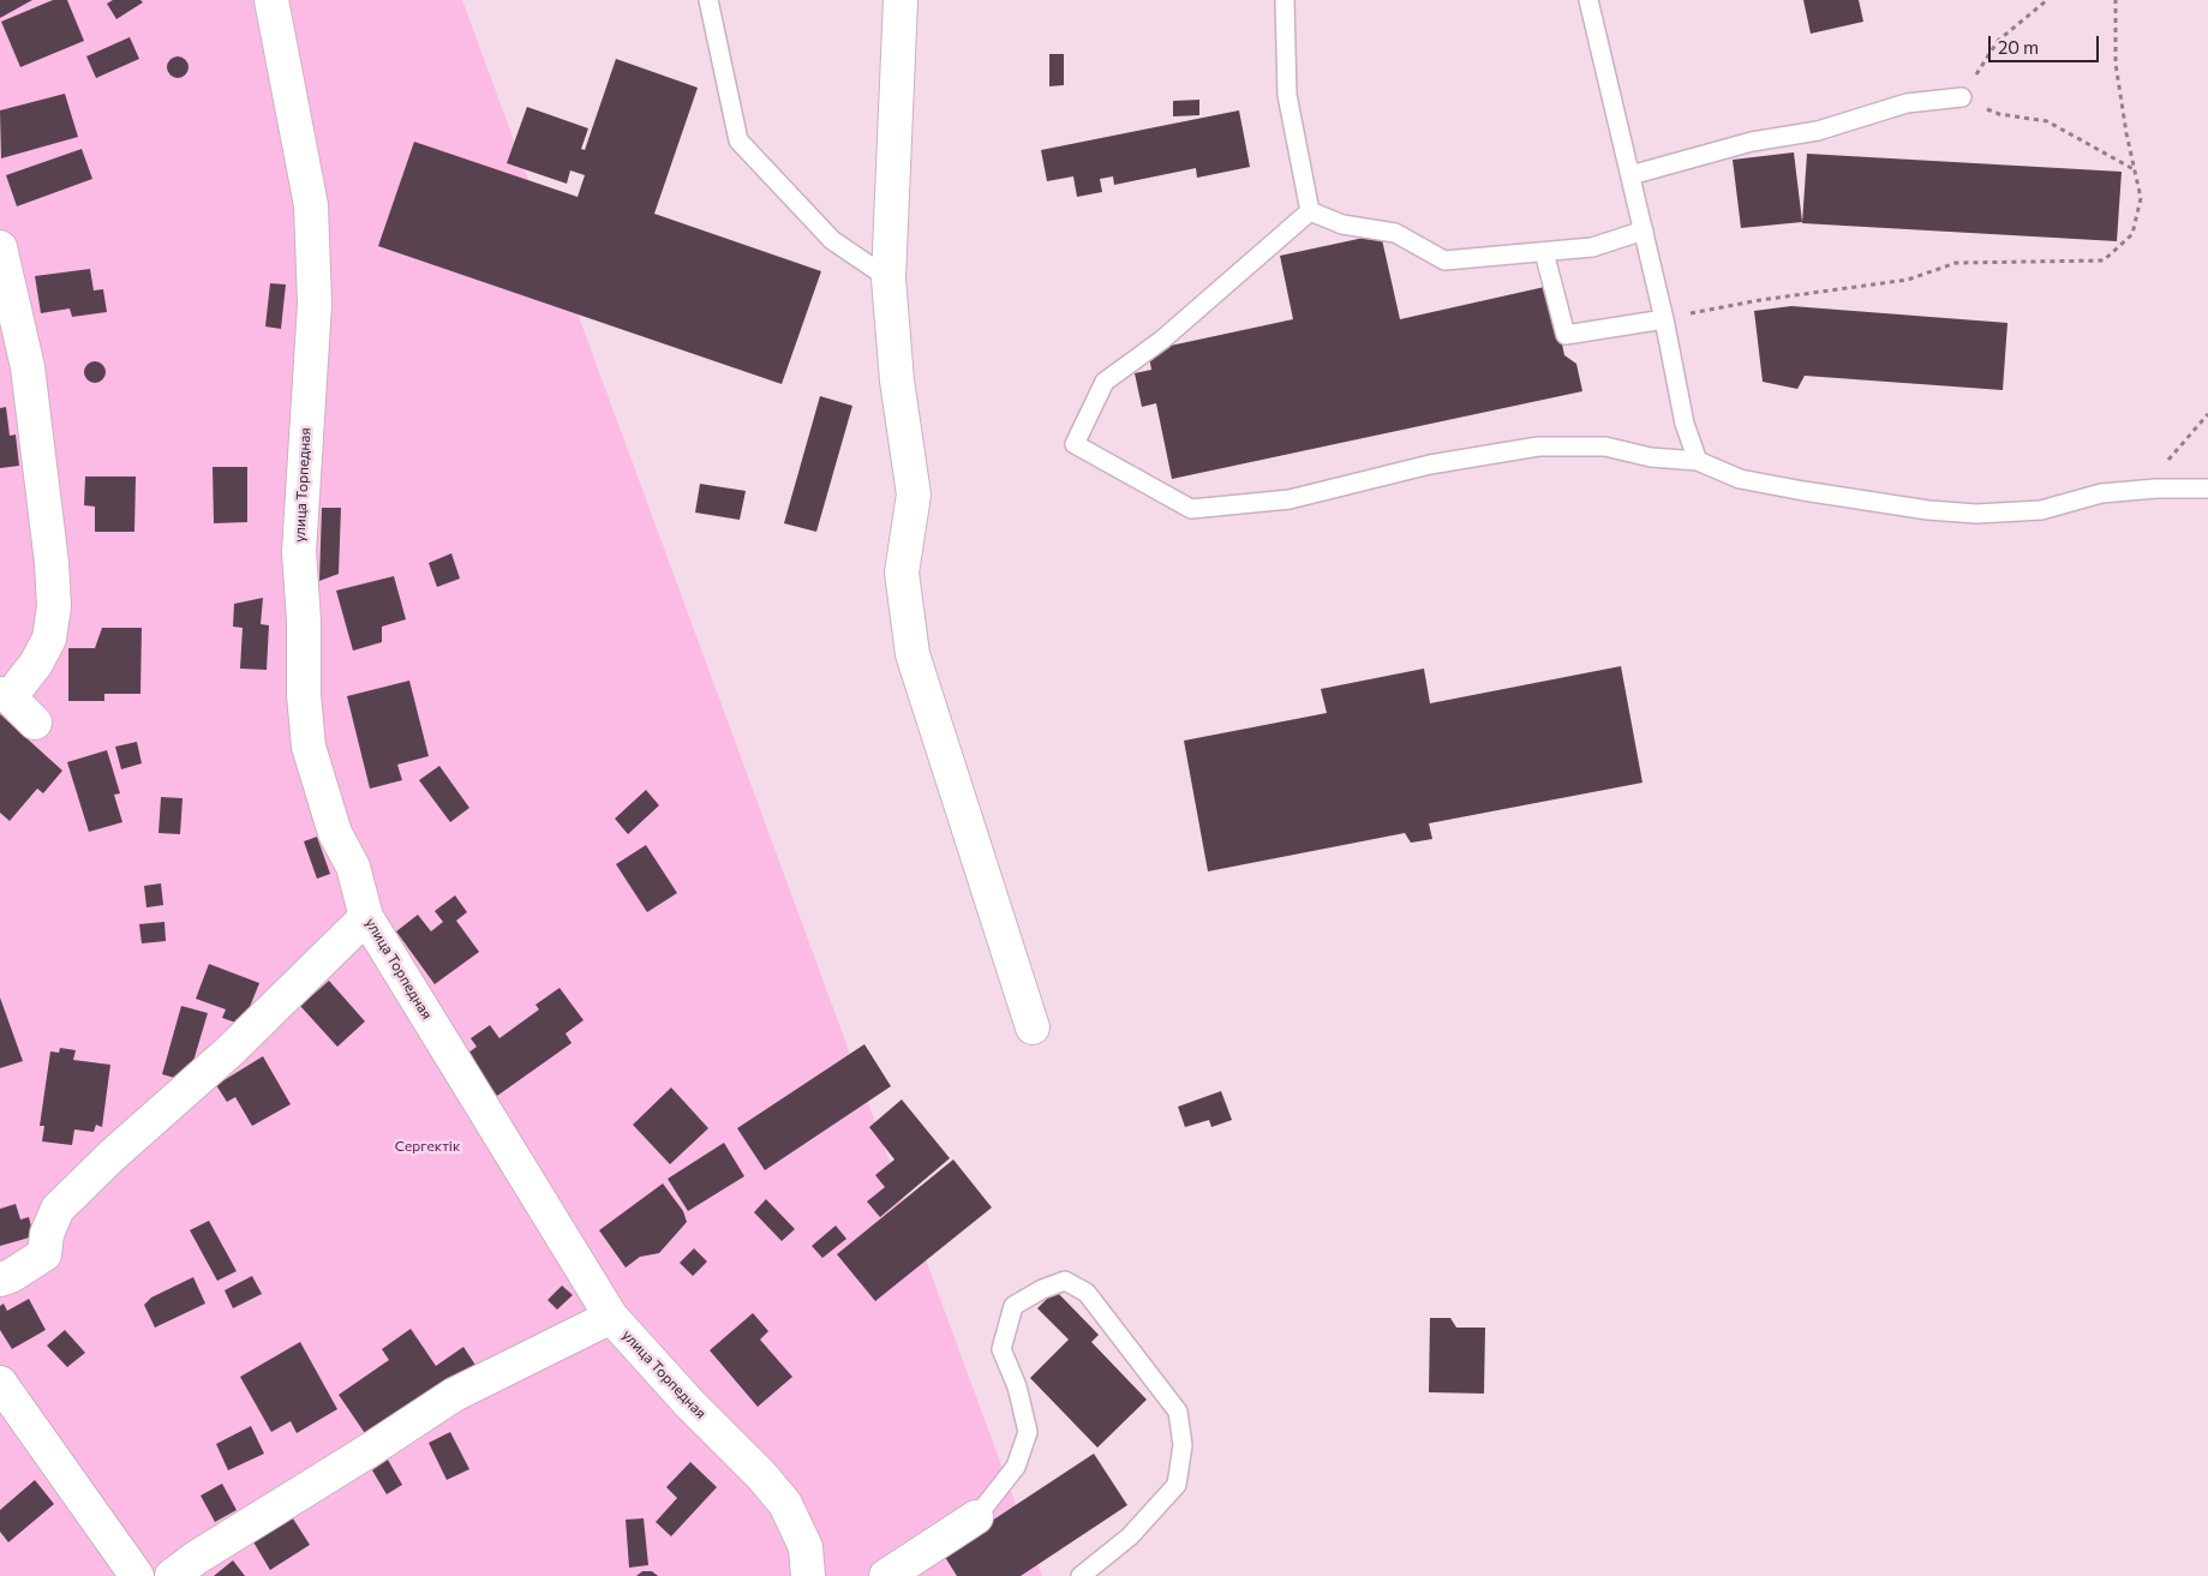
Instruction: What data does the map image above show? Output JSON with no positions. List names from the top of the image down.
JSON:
{
  "streets": {
    "street": ["улица Торпедная"]
  },
  "parks": ["Сергектік"],
  "scale_bar": "20 m"
}
